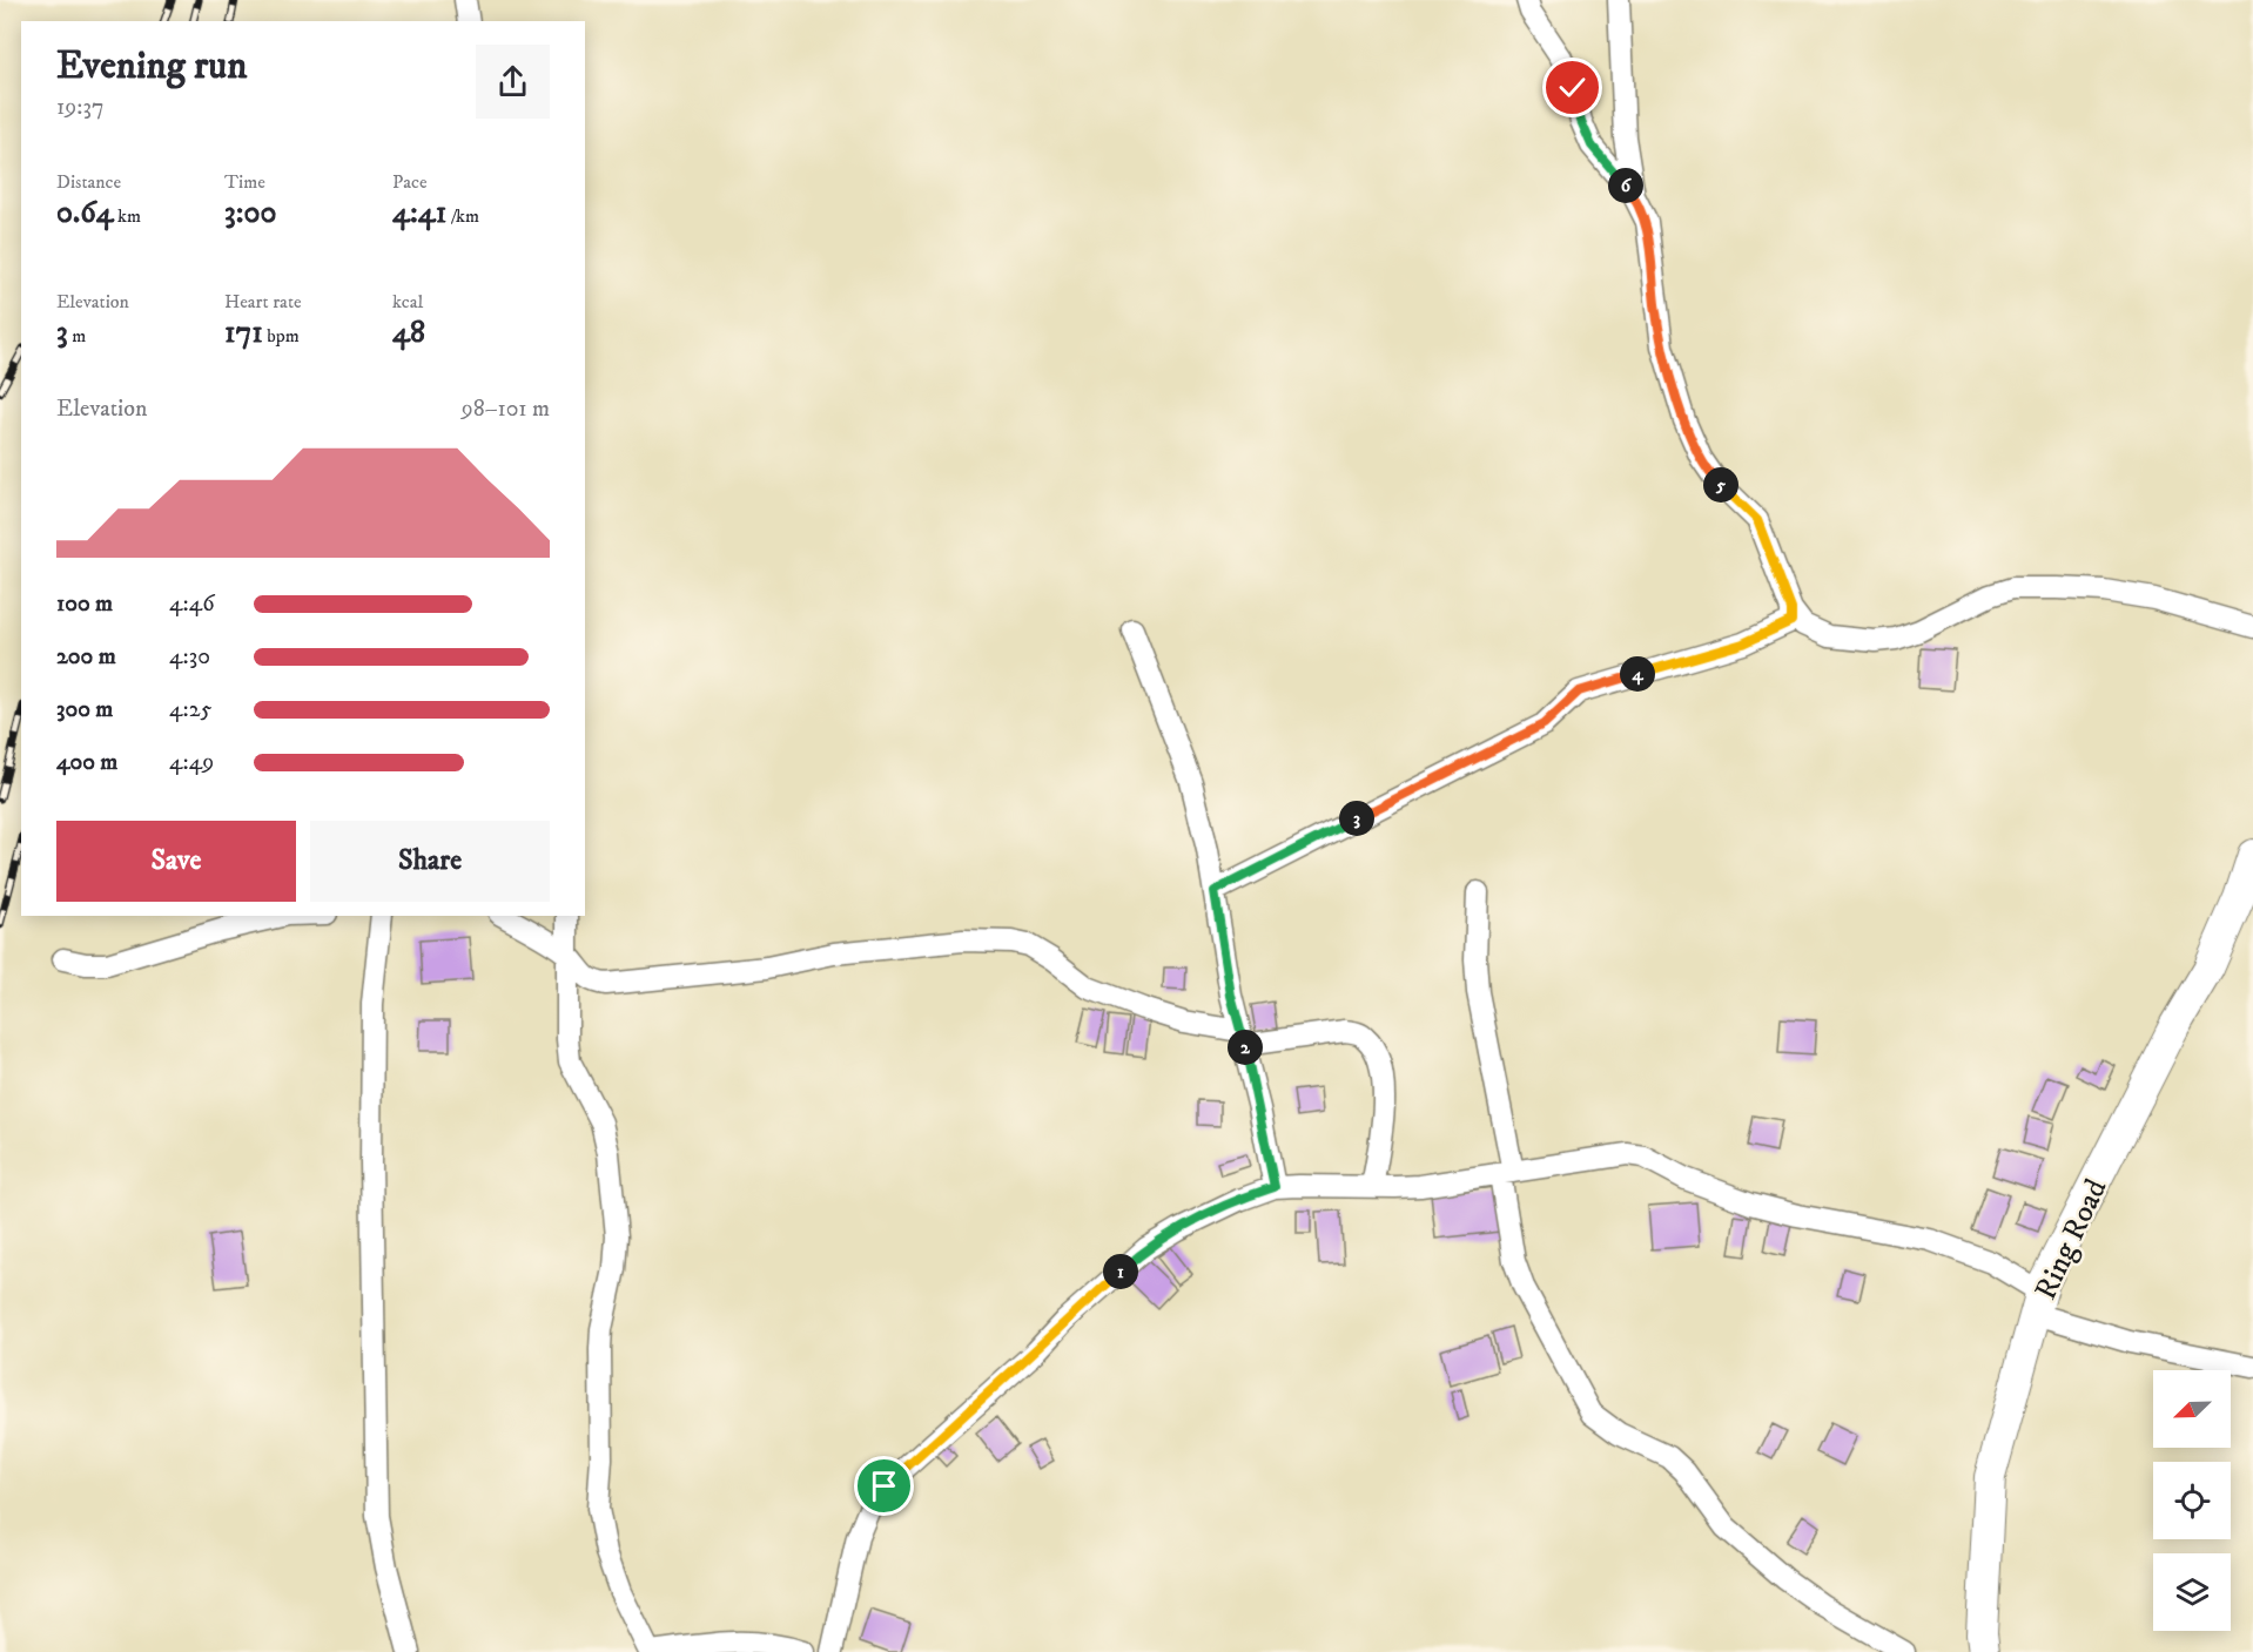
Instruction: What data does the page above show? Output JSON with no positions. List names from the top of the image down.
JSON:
{
  "streets": {
    "street": ["Ring Road"]
  },
  "north": "bottom left",
  "page": {
    "heading": ["Evening run", "19:37"],
    "stats": [
      ["Distance", "0.64 km"],
      ["Time", "3:00"],
      ["Pace", "4:41 /km"],
      ["Elevation", "3 m"],
      ["Heart rate", "171 bpm"],
      ["kcal", "48"]
    ],
    "pins": [
      "6",
      "5",
      "4",
      "3",
      "2",
      "1"
    ],
    "chart": ["Elevation", "98–101 m"],
    "list": [
      {
        "name": "100 m",
        "note": "4:46"
      },
      {
        "name": "200 m",
        "note": "4:30"
      },
      {
        "name": "300 m",
        "note": "4:25"
      },
      {
        "name": "400 m",
        "note": "4:49"
      }
    ],
    "buttons": ["Save", "Share"]
  }
}
